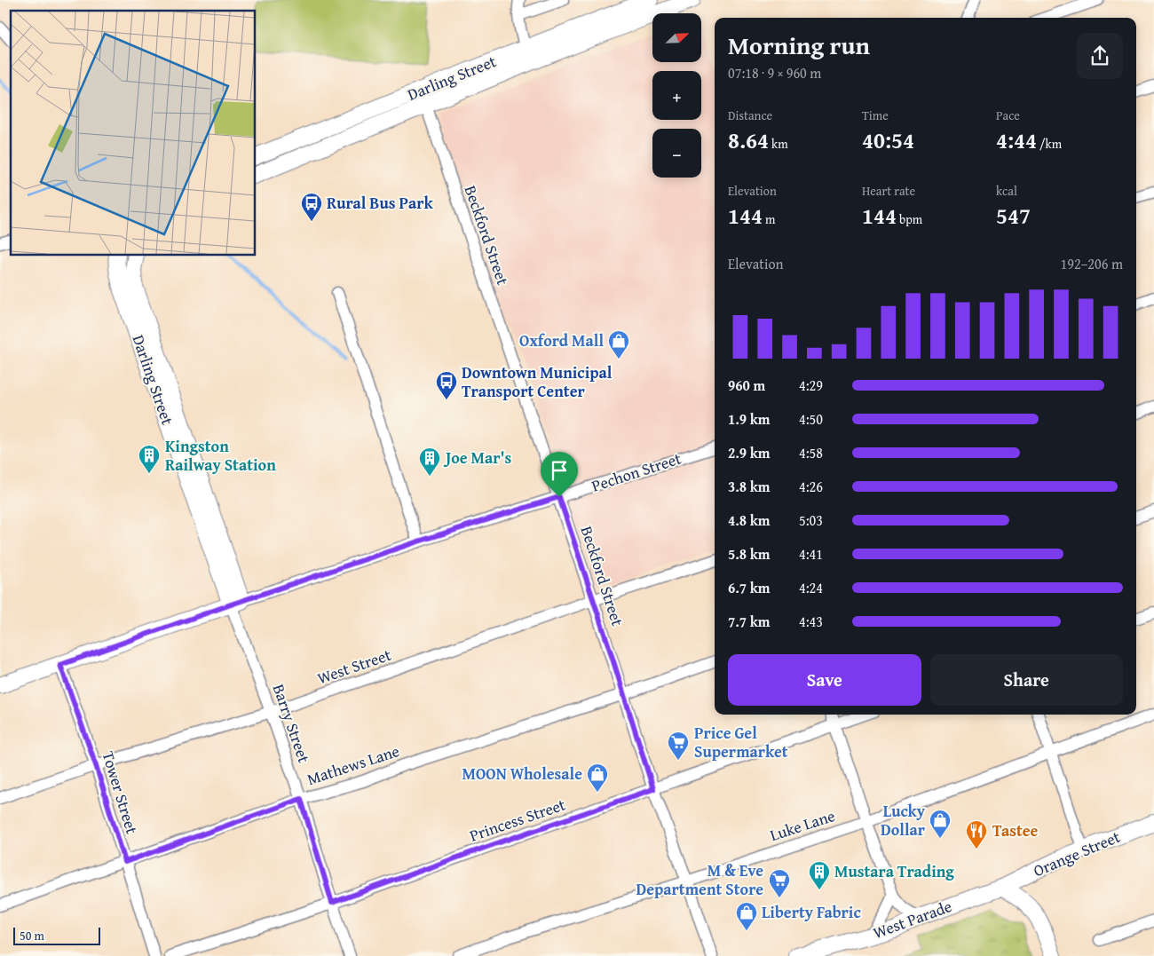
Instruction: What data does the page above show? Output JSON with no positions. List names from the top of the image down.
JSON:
{
  "streets": {
    "street": [
      "Darling Street",
      "Beckford Street",
      "Pechon Street",
      "West Street",
      "Barry Street",
      "Mathews Lane",
      "Tower Street",
      "Princess Street",
      "Luke Lane",
      "Orange Street",
      "West Parade"
    ]
  },
  "crossings": [
    ["Darling Street", "Beckford Street"],
    ["Darling Street", "Pechon Street"],
    ["Darling Street", "Barry Street"],
    ["Beckford Street", "Pechon Street"],
    ["Beckford Street", "West Street"],
    ["Beckford Street", "Mathews Lane"],
    ["Beckford Street", "Princess Street"],
    ["Beckford Street", "Luke Lane"],
    ["Pechon Street", "Barry Street"],
    ["Pechon Street", "Tower Street"],
    ["West Street", "Barry Street"],
    ["West Street", "Tower Street"],
    ["Barry Street", "Mathews Lane"],
    ["Barry Street", "Princess Street"],
    ["Mathews Lane", "Tower Street"],
    ["Orange Street", "West Parade"]
  ],
  "places": {
    "bus stop": ["Rural Bus Park", "Downtown Municipal Transport Center"],
    "shop": [
      "Oxford Mall",
      "MOON Wholesale",
      "Lucky Dollar",
      "Liberty Fabric"
    ],
    "building": ["Kingston Railway Station", "Joe Mar's", "Mustara Trading"],
    "supermarket": ["Price Gel Supermarket", "M & Eve Department Store"],
    "restaurant": ["Tastee"]
  },
  "scale_bar": "50 m",
  "north": "top right",
  "page": {
    "map_buttons": ["+", "−"],
    "heading": ["Morning run", "07:18 · 9 × 960 m"],
    "stats": [
      ["Distance", "8.64 km"],
      ["Time", "40:54"],
      ["Pace", "4:44 /km"],
      ["Elevation", "144 m"],
      ["Heart rate", "144 bpm"],
      ["kcal", "547"]
    ],
    "chart": ["Elevation", "192–206 m"],
    "list": [
      {
        "name": "960 m",
        "note": "4:29"
      },
      {
        "name": "1.9 km",
        "note": "4:50"
      },
      {
        "name": "2.9 km",
        "note": "4:58"
      },
      {
        "name": "3.8 km",
        "note": "4:26"
      },
      {
        "name": "4.8 km",
        "note": "5:03"
      },
      {
        "name": "5.8 km",
        "note": "4:41"
      },
      {
        "name": "6.7 km",
        "note": "4:24"
      },
      {
        "name": "7.7 km",
        "note": "4:43"
      }
    ],
    "buttons": ["Save", "Share"],
    "scale": "50 m"
  }
}
